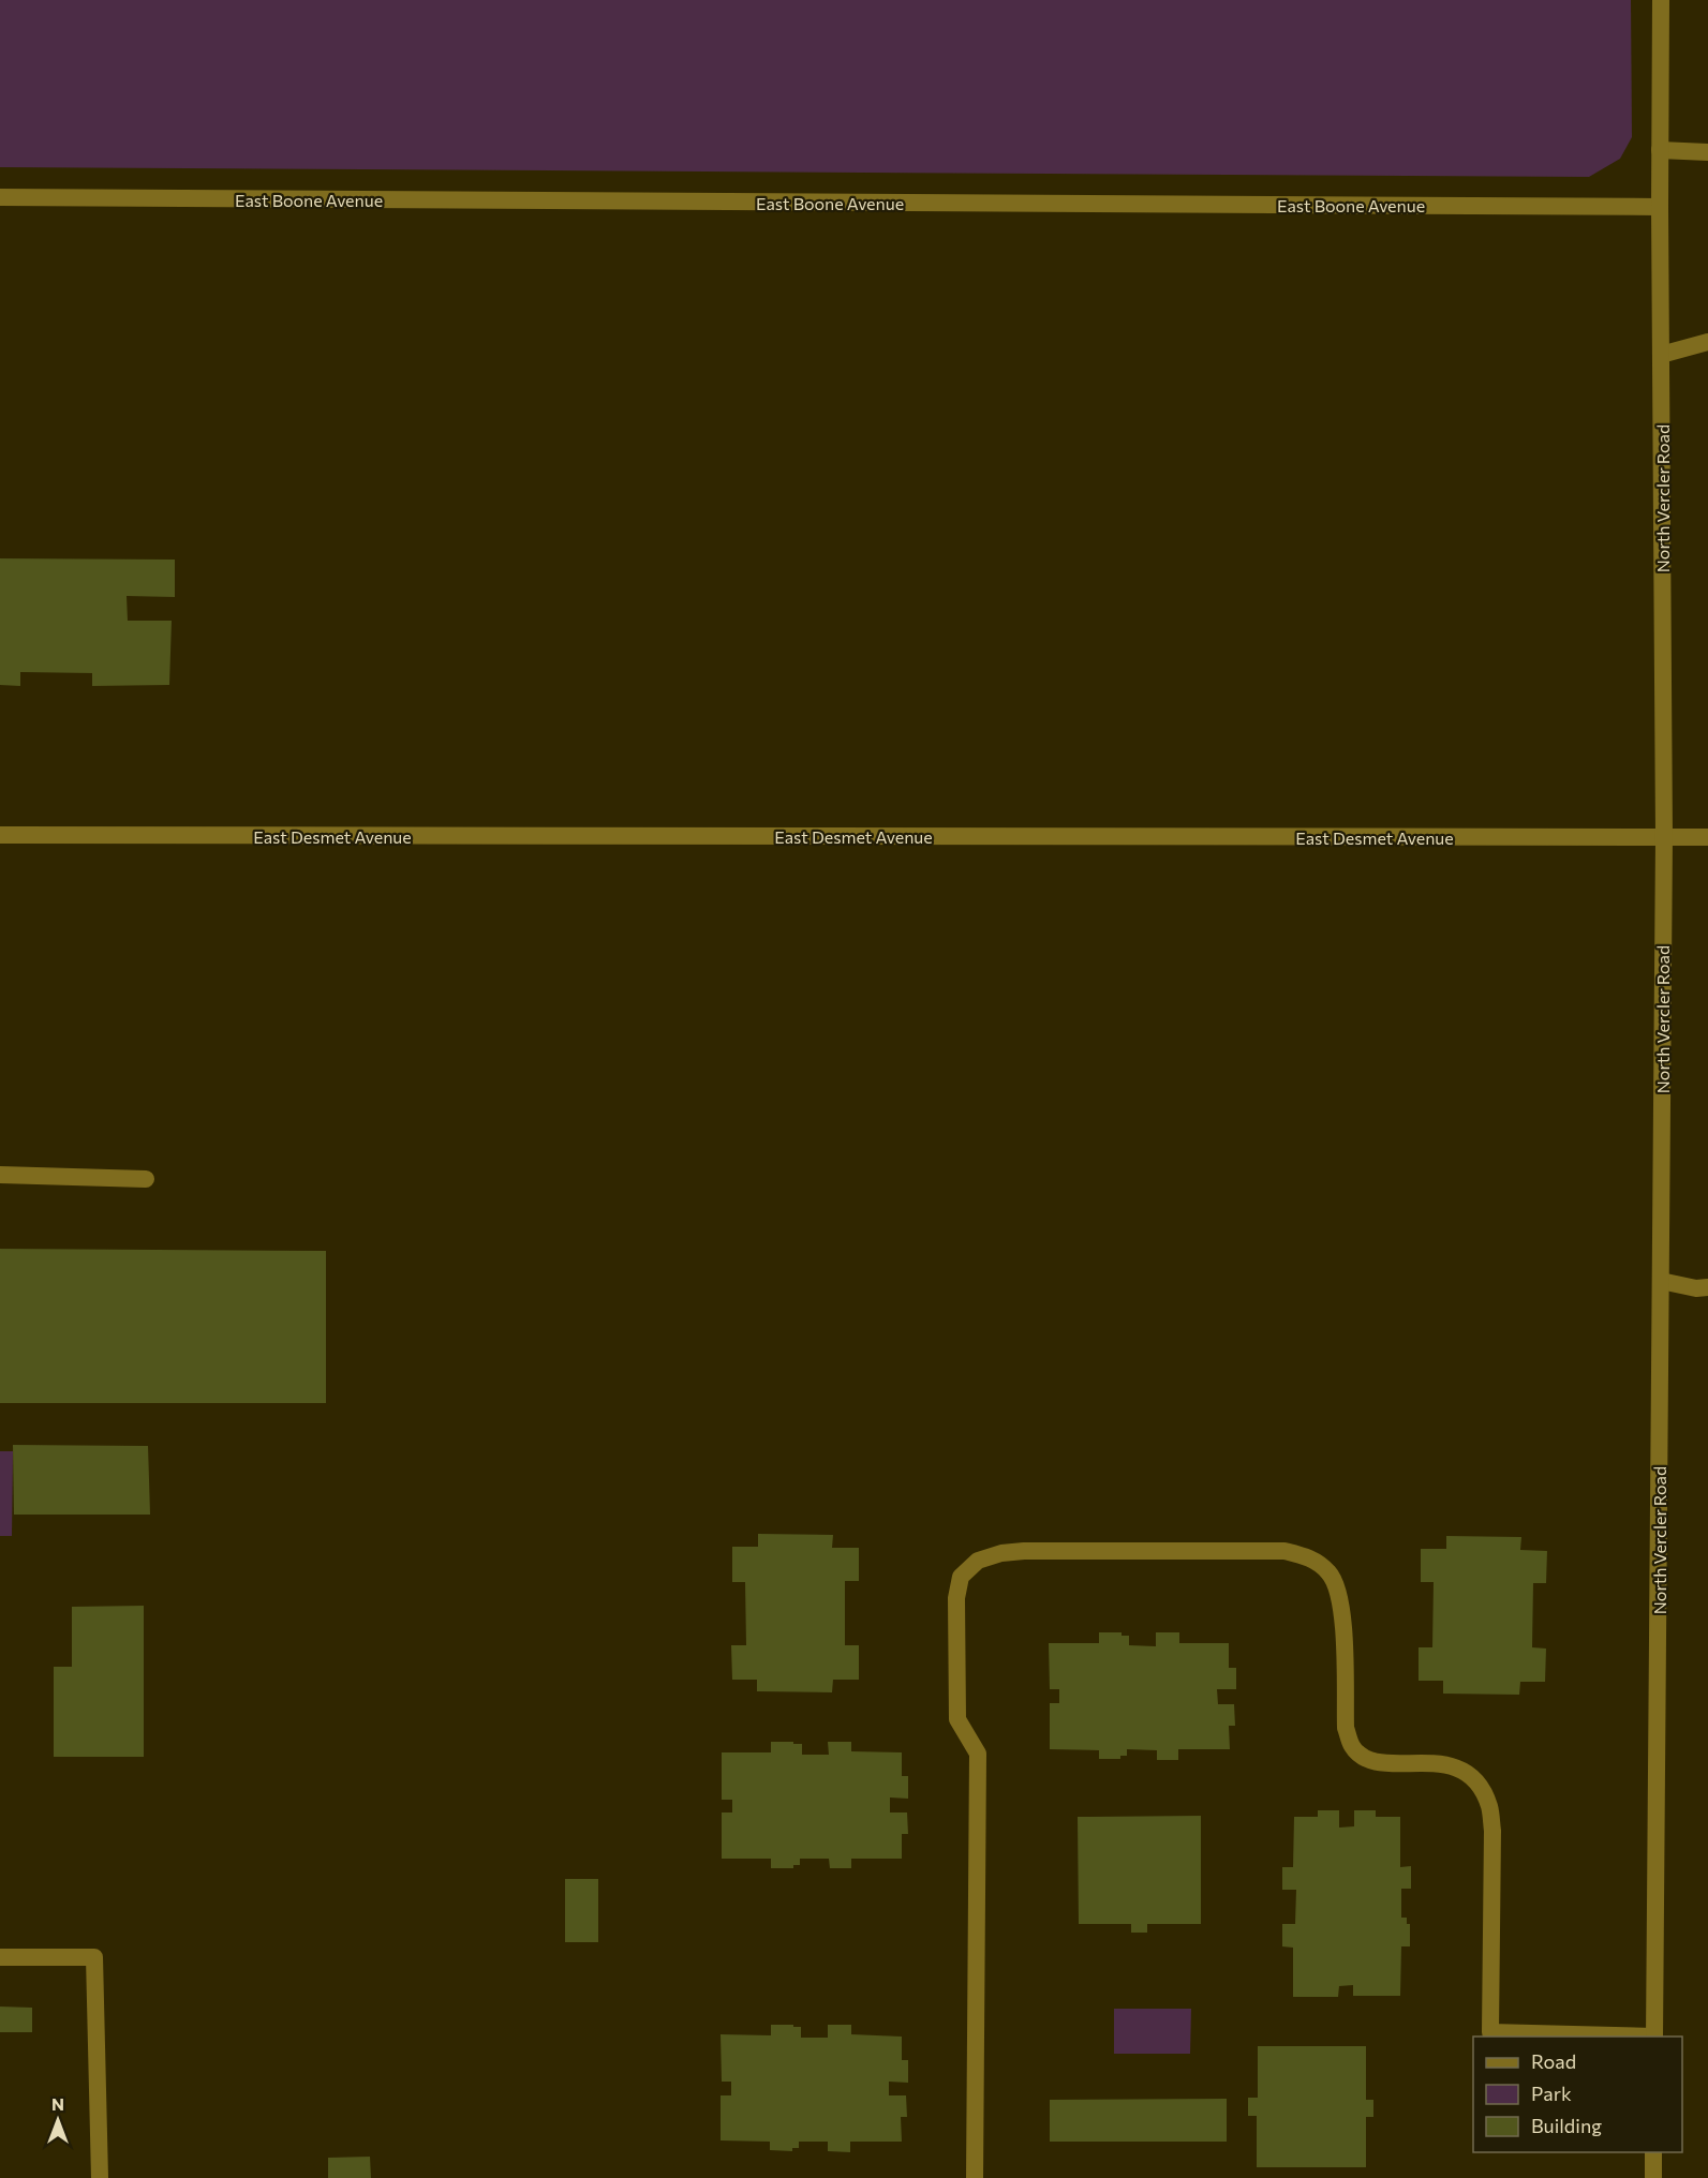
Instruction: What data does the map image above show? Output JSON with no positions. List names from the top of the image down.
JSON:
{
  "streets": {
    "street": ["East Boone Avenue", "North Vercler Road", "East Desmet Avenue"]
  },
  "crossings": [
    ["East Boone Avenue", "North Vercler Road"],
    ["North Vercler Road", "East Desmet Avenue"]
  ],
  "legend": ["Road", "Park", "Building"],
  "north": "top"
}
